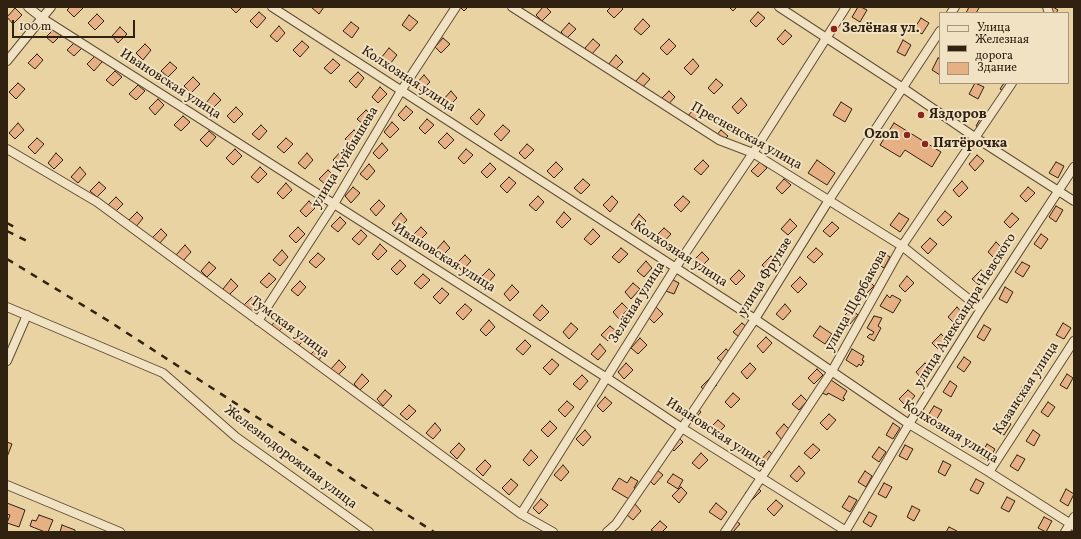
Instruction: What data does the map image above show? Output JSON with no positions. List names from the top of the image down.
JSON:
{
  "streets": {
    "street": [
      "Колхозная улица",
      "Ивановская улица",
      "Пресненская улица",
      "улица Куйбышева",
      "улица Фрунзе",
      "улица Щербакова",
      "Зелёная улица",
      "улица Александра Невского",
      "Тумская улица",
      "Казанская улица",
      "Железнодорожная улица"
    ]
  },
  "crossings": [
    ["Колхозная улица", "улица Куйбышева"],
    ["Колхозная улица", "улица Фрунзе"],
    ["Колхозная улица", "улица Щербакова"],
    ["Колхозная улица", "Зелёная улица"],
    ["Колхозная улица", "улица Александра Невского"],
    ["Колхозная улица", "Казанская улица"],
    ["Ивановская улица", "улица Куйбышева"],
    ["Ивановская улица", "улица Фрунзе"],
    ["Ивановская улица", "улица Щербакова"],
    ["Ивановская улица", "Зелёная улица"],
    ["Ивановская улица", "улица Александра Невского"],
    ["Пресненская улица", "улица Фрунзе"],
    ["Пресненская улица", "улица Щербакова"],
    ["Пресненская улица", "Зелёная улица"],
    ["Пресненская улица", "улица Александра Невского"],
    ["улица Куйбышева", "Тумская улица"],
    ["Зелёная улица", "Тумская улица"]
  ],
  "places": [
    "Зелёная ул.",
    "Яздоров",
    "Ozon",
    "Пятёрочка"
  ],
  "legend": ["Улица", "Железная дорога", "Здание"],
  "scale_bar": "100 m"
}
